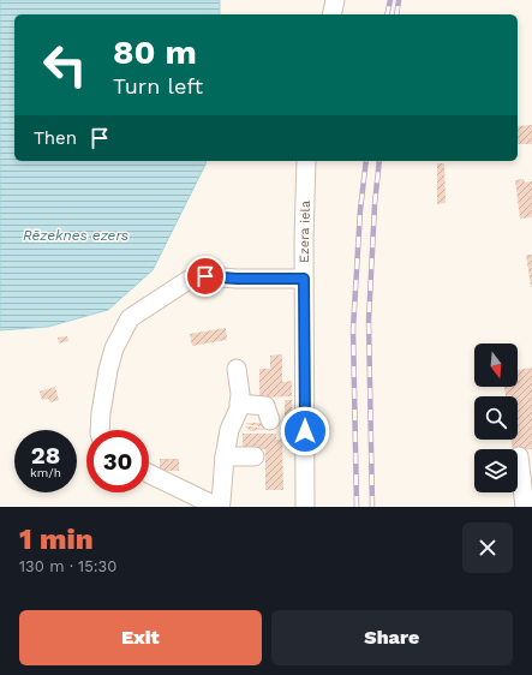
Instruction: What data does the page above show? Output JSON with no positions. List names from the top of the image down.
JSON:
{
  "streets": {
    "street": ["Ezera iela"]
  },
  "water": ["Rēzeknes ezers"],
  "north": "bottom",
  "page": {
    "turn": ["80 m", "Turn left"],
    "then": "Then",
    "speed": "28 km/h",
    "limit": "30",
    "heading": ["1 min", "130 m · 15:30"],
    "buttons": ["Exit", "Share"]
  }
}
